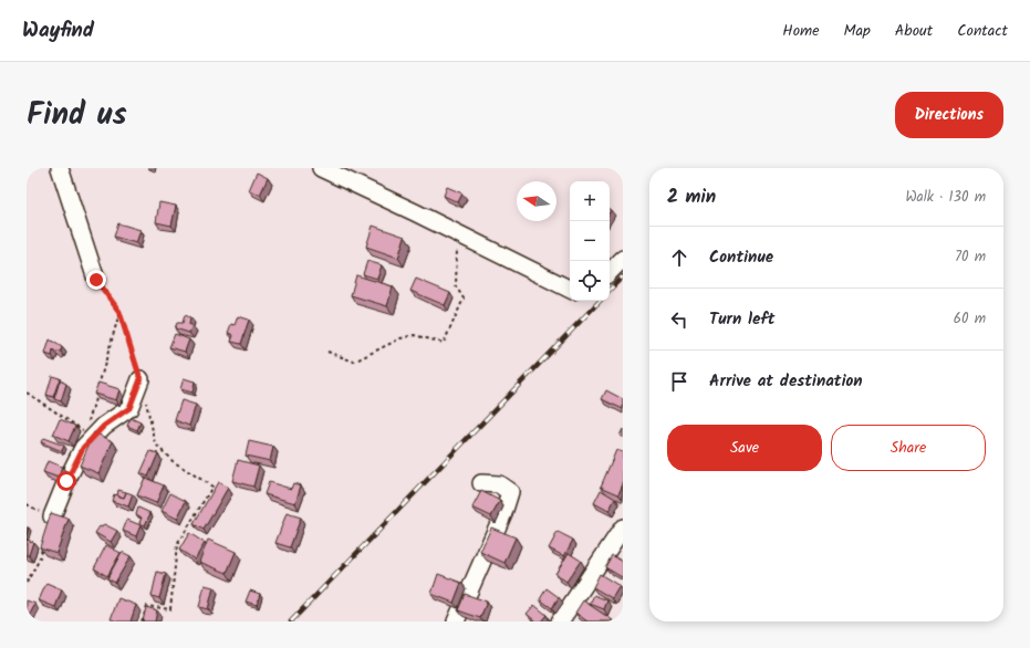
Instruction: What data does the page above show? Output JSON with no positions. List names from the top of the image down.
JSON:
{
  "north": "left",
  "page": {
    "header": "Wayfind",
    "nav": [
      "Home",
      "Map",
      "About",
      "Contact"
    ],
    "title": "Find us",
    "buttons": [
      "Directions",
      ["Save", "Share"]
    ],
    "heading": ["2 min", "Walk · 130 m"],
    "map_buttons": ["+", "−"],
    "list": [
      ["Continue", "70 m"],
      ["Turn left", "60 m"],
      "Arrive at destination"
    ]
  }
}
